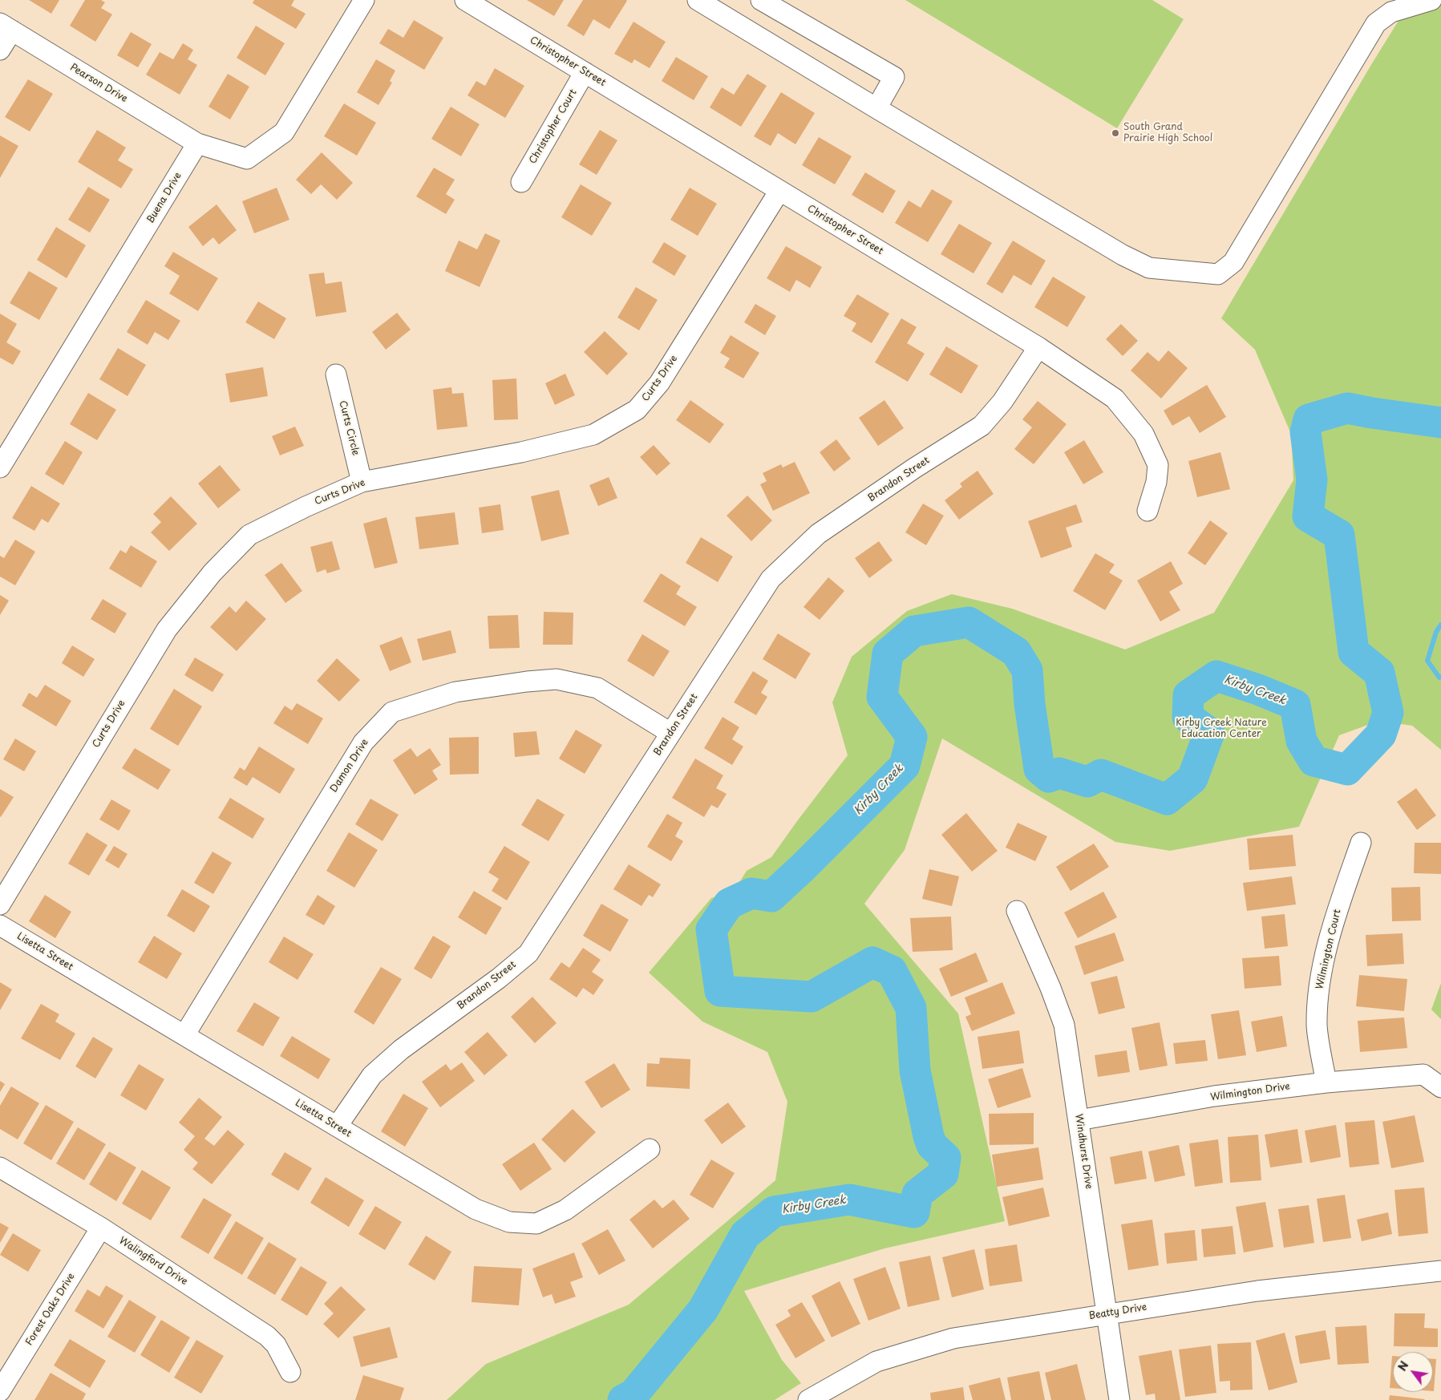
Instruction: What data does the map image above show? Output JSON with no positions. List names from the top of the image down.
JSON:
{
  "streets": {
    "street": [
      "Christopher Street",
      "Pearson Drive",
      "Christopher Court",
      "Buena Drive",
      "Curts Drive",
      "Curts Circle",
      "Brandon Street",
      "Damon Drive",
      "Wilmington Court",
      "Lisetta Street",
      "Wilmington Drive",
      "Windhurst Drive",
      "Walingford Drive",
      "Forest Oaks Drive",
      "Beatty Drive"
    ]
  },
  "crossings": [
    ["Christopher Street", "Christopher Court"],
    ["Christopher Street", "Curts Drive"],
    ["Christopher Street", "Brandon Street"],
    ["Pearson Drive", "Buena Drive"],
    ["Curts Drive", "Curts Circle"],
    ["Brandon Street", "Damon Drive"],
    ["Brandon Street", "Lisetta Street"],
    ["Damon Drive", "Lisetta Street"],
    ["Wilmington Court", "Wilmington Drive"],
    ["Wilmington Drive", "Windhurst Drive"],
    ["Windhurst Drive", "Beatty Drive"],
    ["Walingford Drive", "Forest Oaks Drive"]
  ],
  "water": ["Kirby Creek"],
  "parks": ["Kirby Creek Nature Education Center"],
  "places": ["South Grand Prairie High School"],
  "north": "top left"
}
